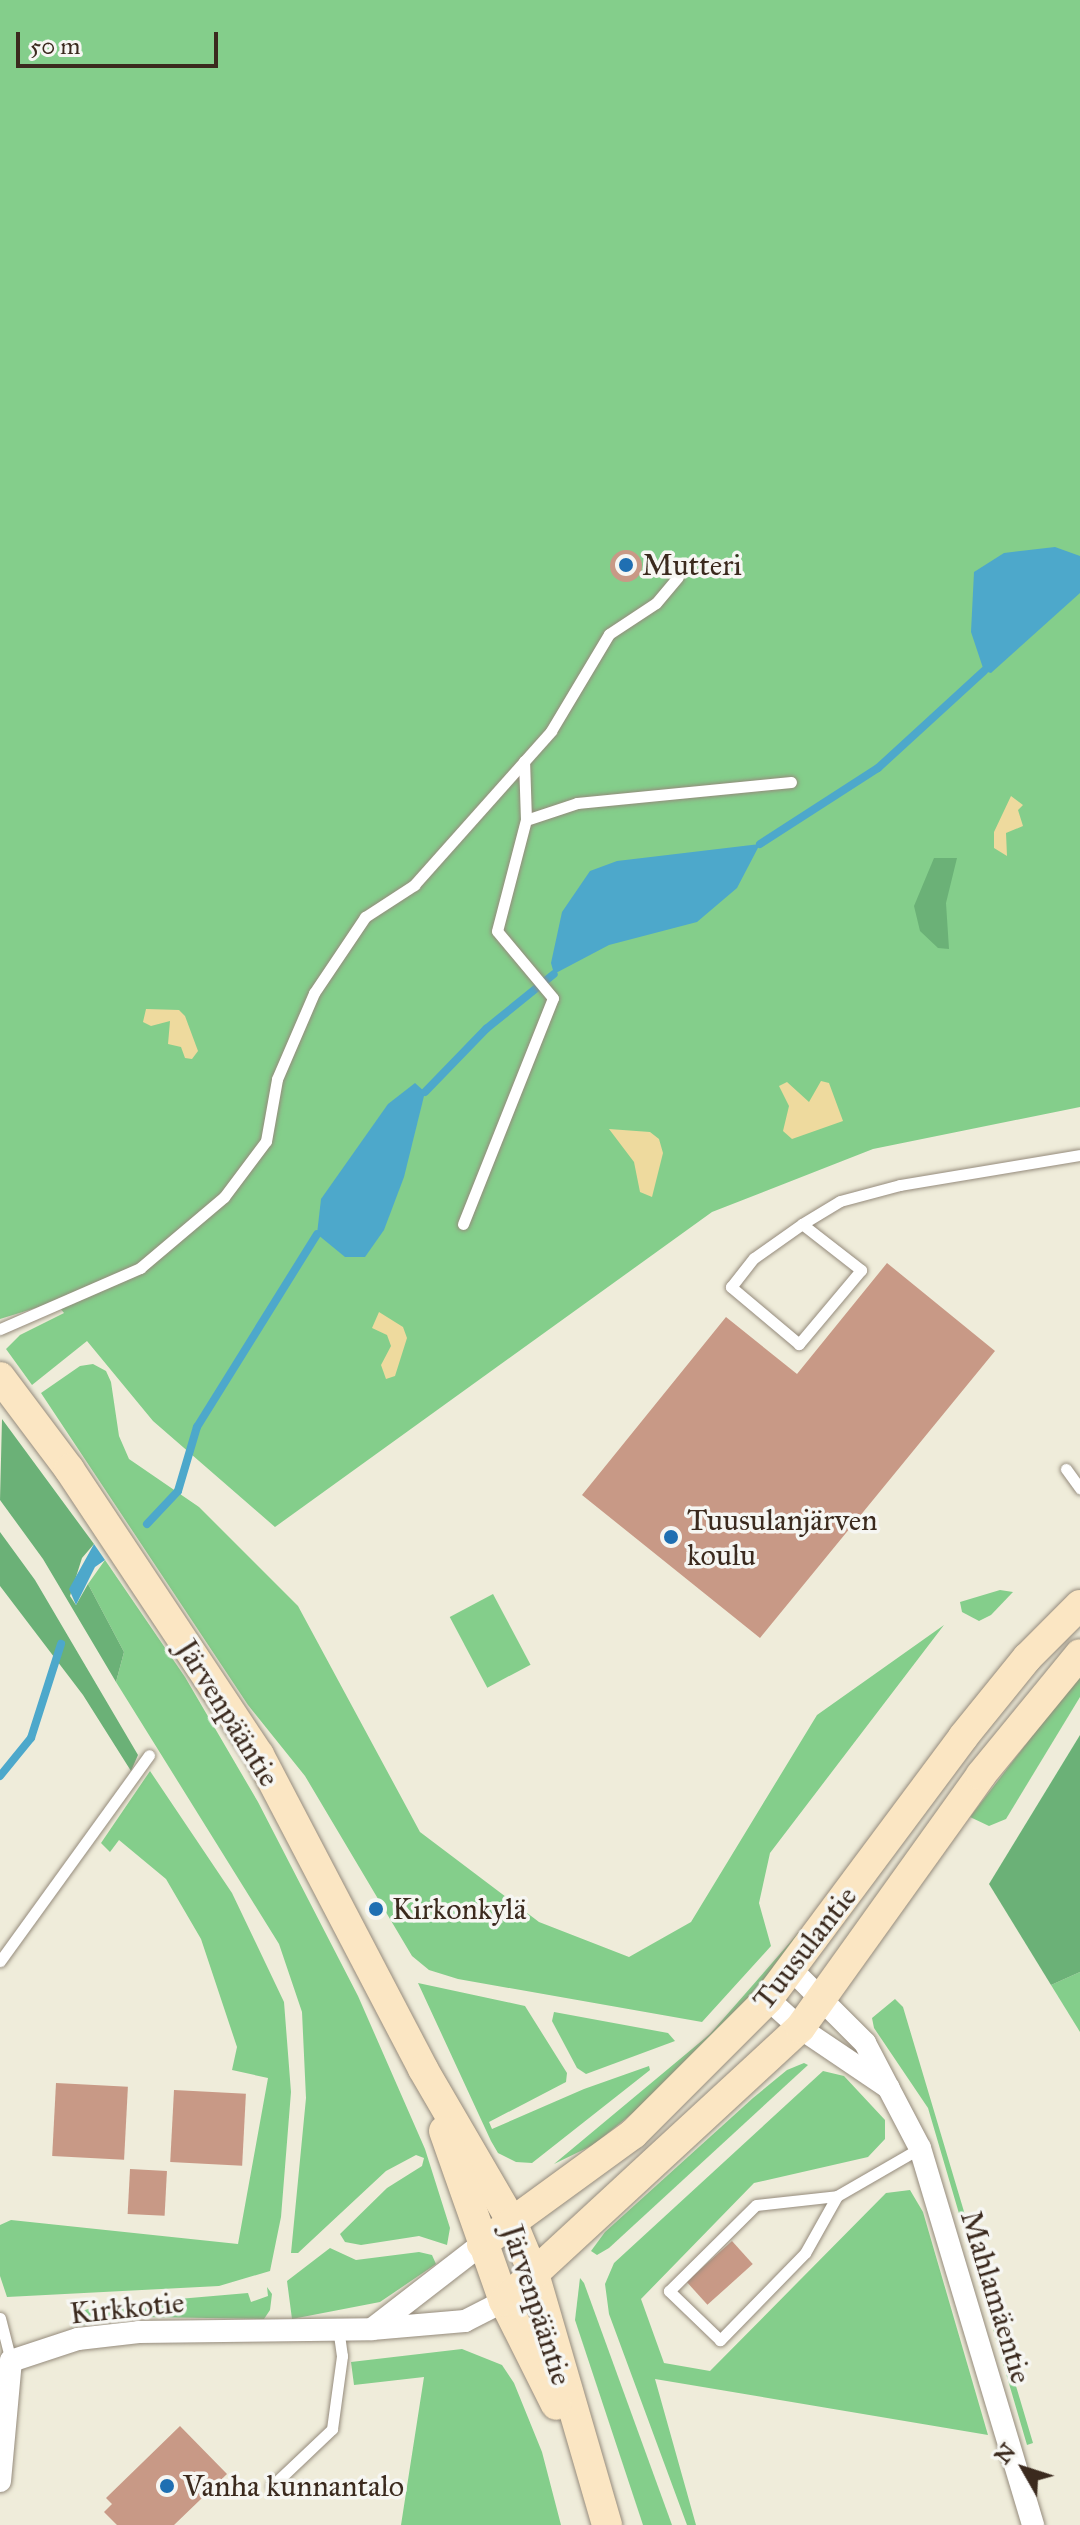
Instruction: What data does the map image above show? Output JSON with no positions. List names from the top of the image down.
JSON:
{
  "streets": {
    "main road": ["Järvenpääntie", "Tuusulantie"],
    "street": ["Mahlamäentie", "Kirkkotie"]
  },
  "crossings": [
    ["Järvenpääntie", "Tuusulantie"],
    ["Järvenpääntie", "Kirkkotie"],
    ["Tuusulantie", "Mahlamäentie"],
    ["Tuusulantie", "Kirkkotie"]
  ],
  "places": [
    "Mutteri",
    "Tuusulanjärven koulu",
    "Kirkonkylä",
    "Vanha kunnantalo"
  ],
  "scale_bar": "50 m",
  "north": "top left"
}
